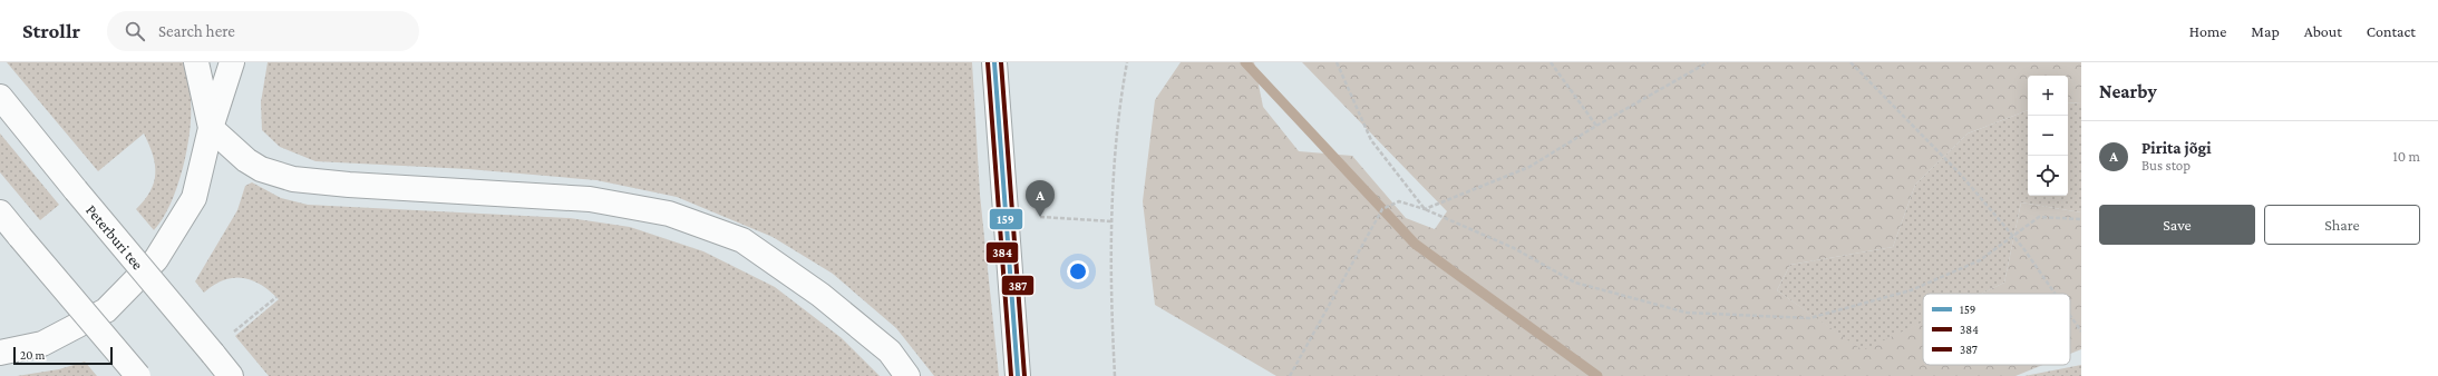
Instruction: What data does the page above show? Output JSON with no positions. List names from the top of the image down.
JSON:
{
  "streets": {
    "main road": ["Peterburi tee"]
  },
  "lines": ["transit line 159", "transit line 384", "transit line 387"],
  "legend": ["159", "384", "387"],
  "scale_bar": "20 m",
  "page": {
    "header": "Strollr",
    "search": "Search here",
    "nav": [
      "Home",
      "Map",
      "About",
      "Contact"
    ],
    "heading": "Nearby",
    "map_buttons": ["+", "−"],
    "list": [
      {
        "mark": "A",
        "name": "Pirita jõgi",
        "note": "Bus stop",
        "value": "10 m"
      }
    ],
    "pins": "A",
    "buttons": ["Save", "Share"],
    "scale": "20 m"
  }
}
